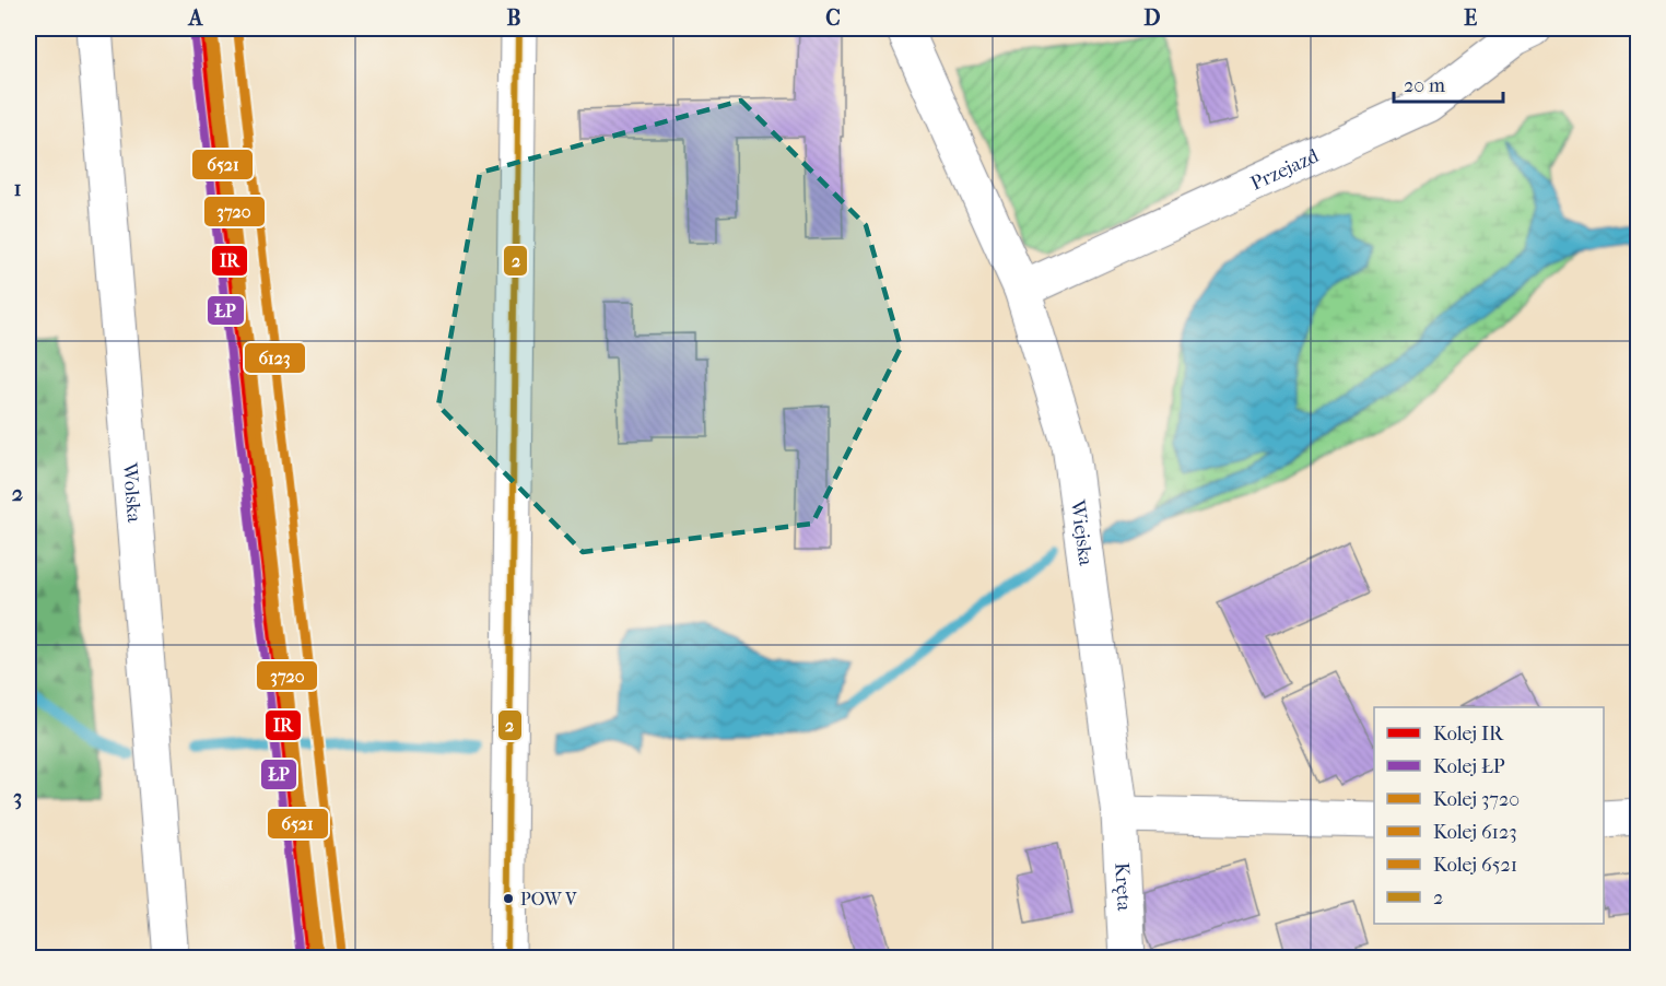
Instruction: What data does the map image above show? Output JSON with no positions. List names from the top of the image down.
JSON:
{
  "streets": {
    "street": [
      "Przejazd",
      "Wolska",
      "Wiejska",
      "Kręta"
    ]
  },
  "crossings": [
    ["Przejazd", "Wiejska"],
    ["Wiejska", "Kręta"]
  ],
  "places": ["POW V"],
  "lines": [
    "rail line IR",
    "rail line 3720",
    "rail line 6123",
    "transit line 2",
    "rail line ŁP",
    "rail line 6521"
  ],
  "legend": [
    "Kolej IR",
    "Kolej ŁP",
    "Kolej 3720",
    "Kolej 6123",
    "Kolej 6521",
    "2"
  ],
  "scale_bar": "20 m",
  "grid": {
    "columns": [
      "A",
      "B",
      "C",
      "D",
      "E"
    ],
    "rows": ["1", "2", "3"]
  }
}
